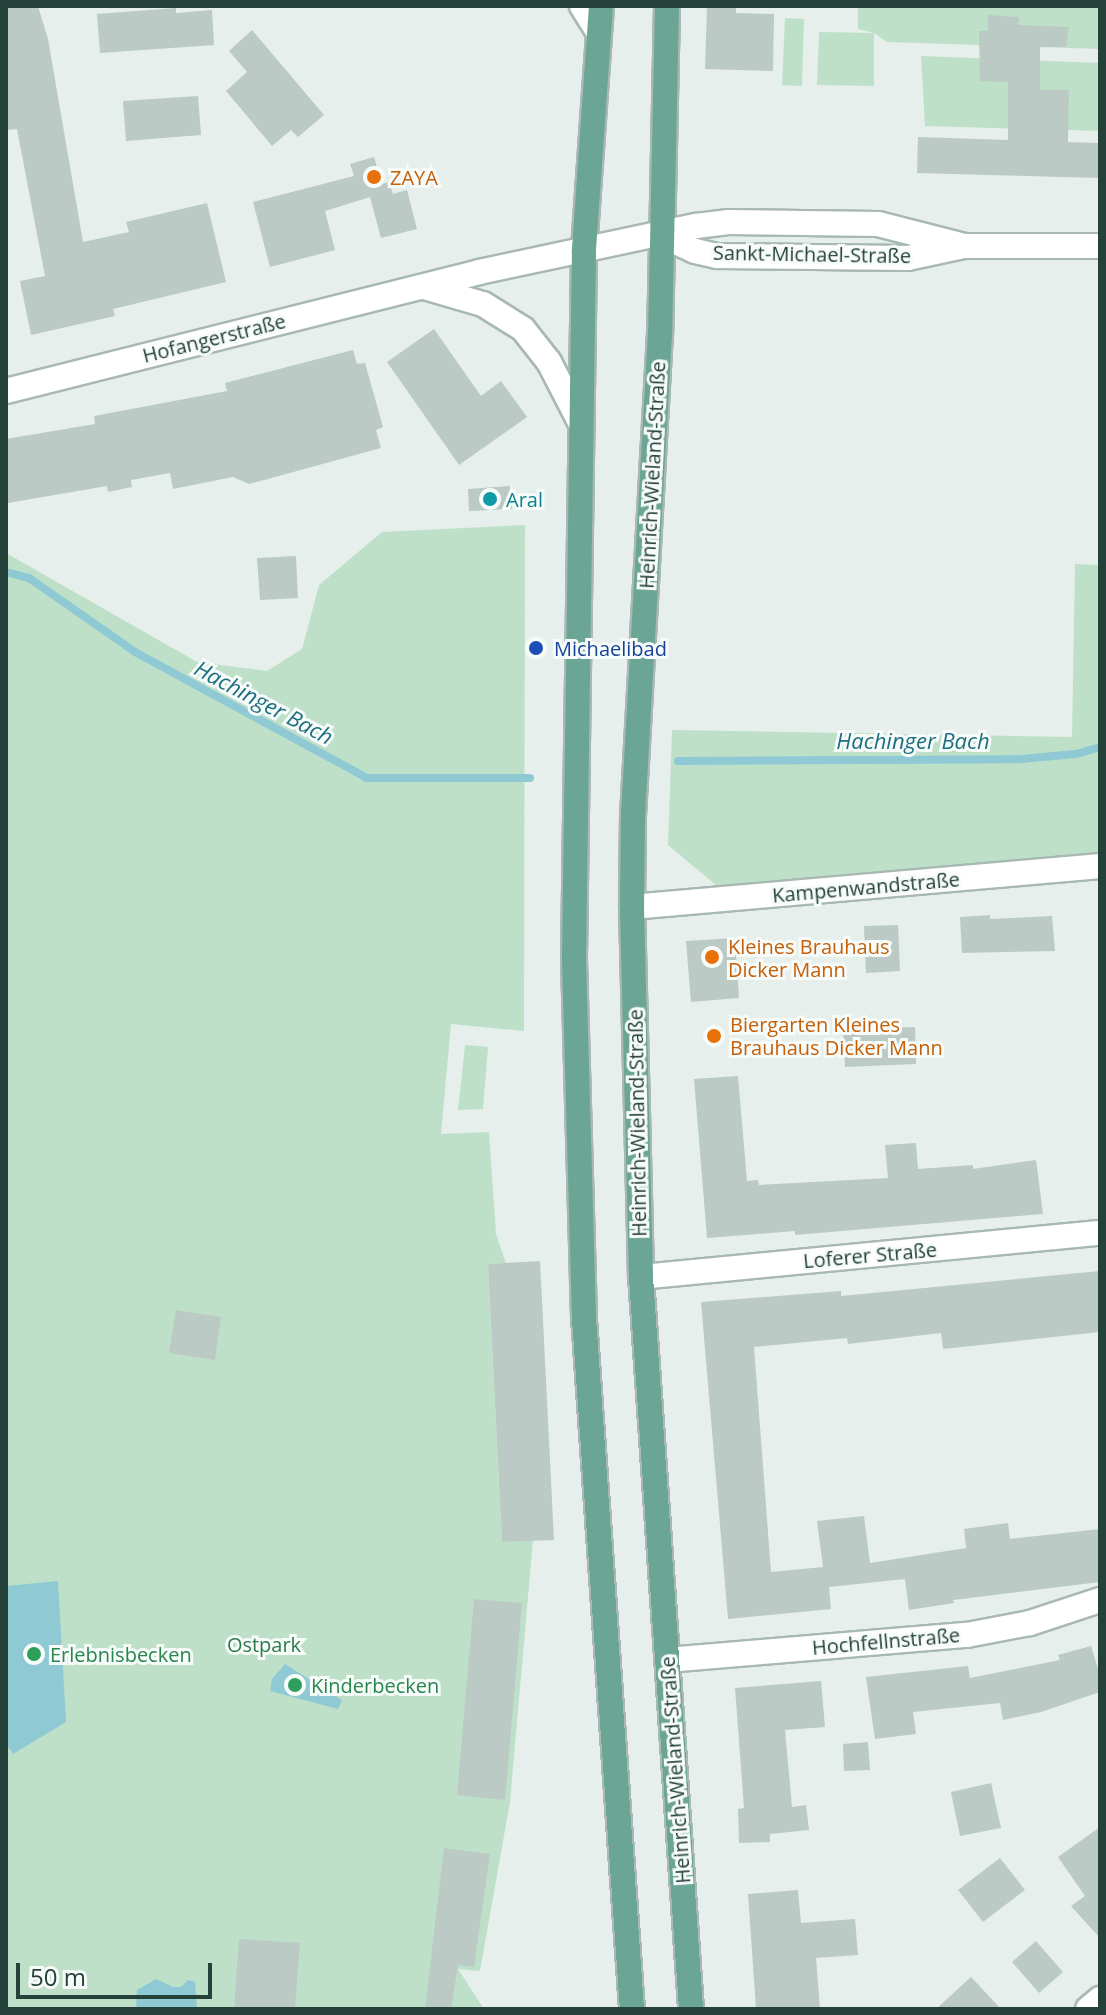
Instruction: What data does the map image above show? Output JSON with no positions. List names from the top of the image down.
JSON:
{
  "streets": {
    "main road": ["Heinrich-Wieland-Straße"],
    "street": [
      "Sankt-Michael-Straße",
      "Hofangerstraße",
      "Kampenwandstraße",
      "Loferer Straße",
      "Hochfellnstraße"
    ]
  },
  "crossings": [
    ["Sankt-Michael-Straße", "Hofangerstraße"],
    ["Sankt-Michael-Straße", "Heinrich-Wieland-Straße"],
    ["Heinrich-Wieland-Straße", "Kampenwandstraße"],
    ["Heinrich-Wieland-Straße", "Loferer Straße"],
    ["Heinrich-Wieland-Straße", "Hochfellnstraße"]
  ],
  "water": ["Hachinger Bach"],
  "parks": ["Ostpark"],
  "places": [
    "ZAYA",
    "Aral",
    "Michaelibad",
    "Kleines Brauhaus Dicker Mann",
    "Biergarten Kleines Brauhaus Dicker Mann",
    "Erlebnisbecken",
    "Kinderbecken"
  ],
  "scale_bar": "50 m"
}
